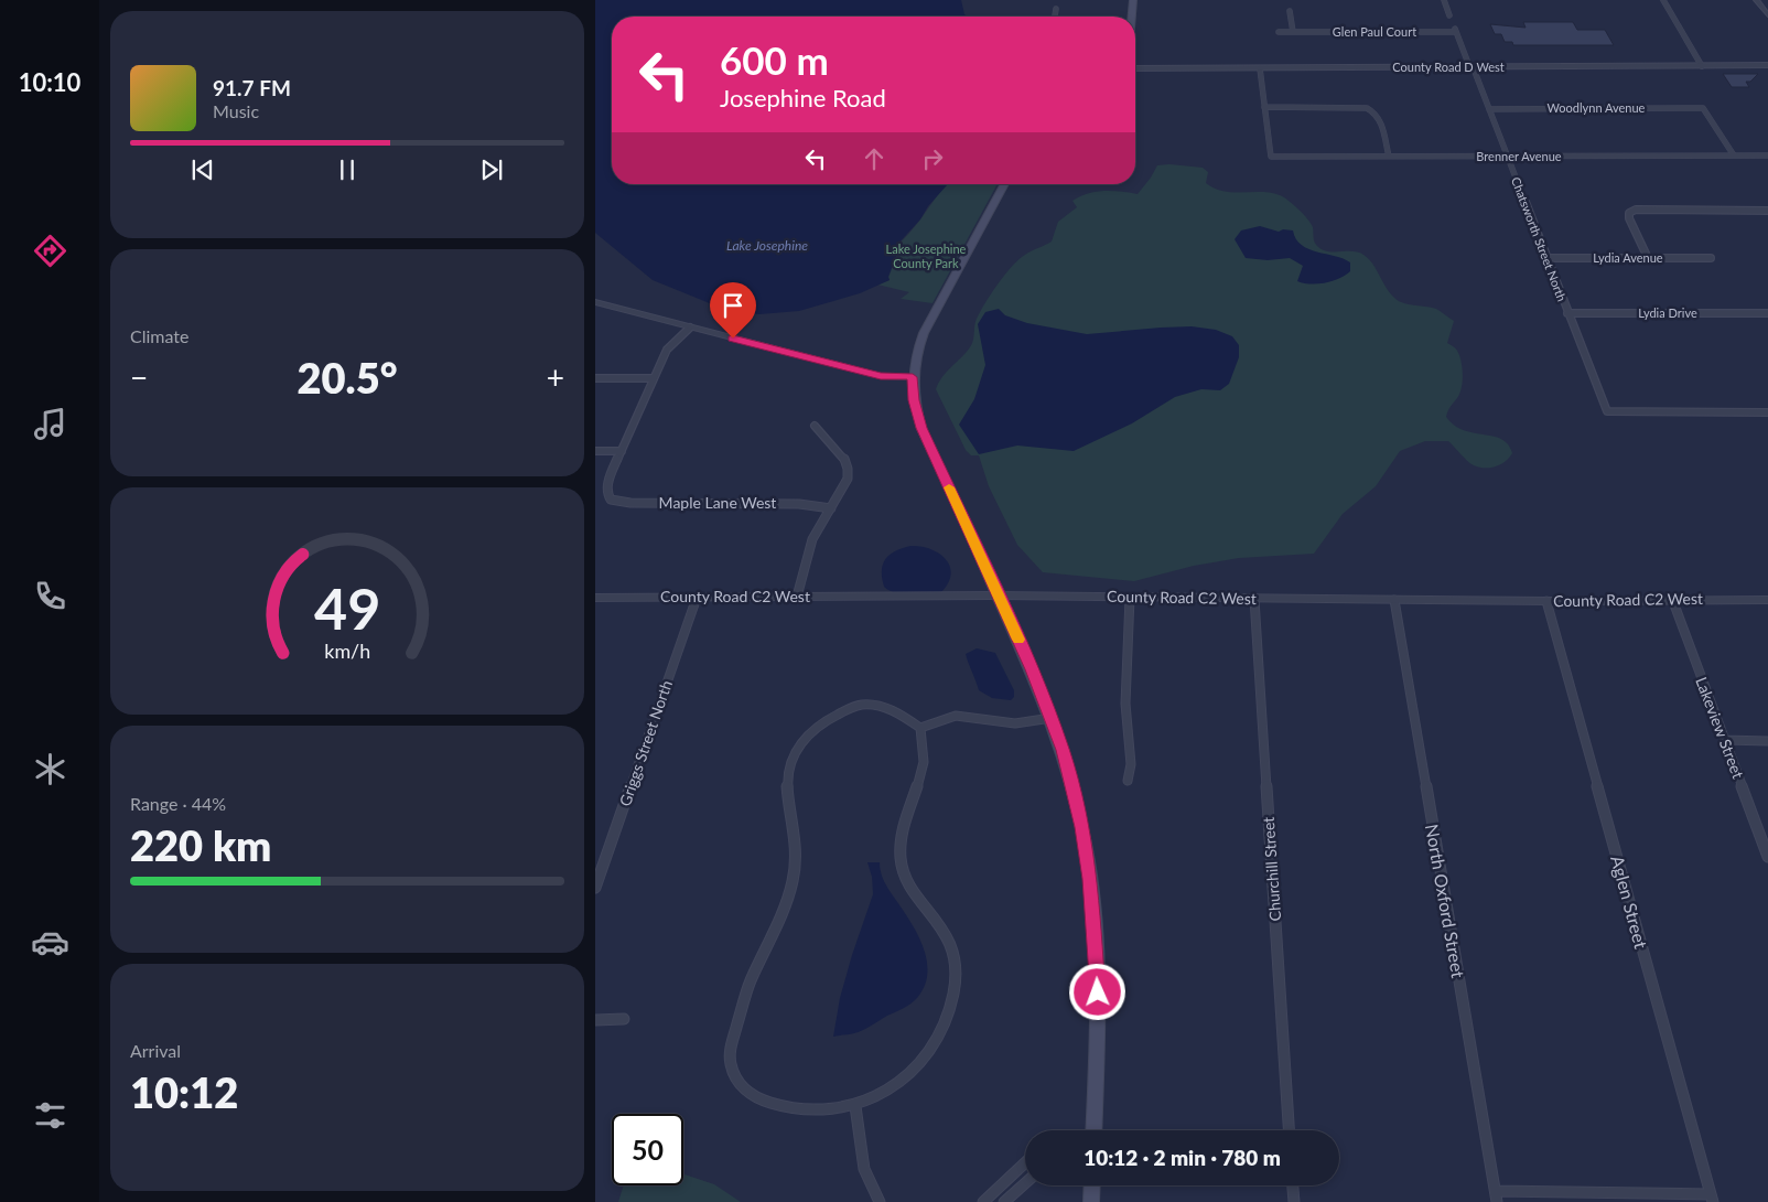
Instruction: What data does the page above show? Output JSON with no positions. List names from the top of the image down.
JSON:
{
  "streets": {
    "street": [
      "Glen Paul Court",
      "County Road D West",
      "Woodlynn Avenue",
      "Brenner Avenue",
      "Chatsworth Street North",
      "Lydia Avenue",
      "Lydia Drive",
      "Maple Lane West",
      "County Road C2 West",
      "Lakeview Street",
      "Griggs Street North",
      "Churchill Street",
      "North Oxford Street",
      "Aglen Street"
    ]
  },
  "crossings": [
    ["Glen Paul Court", "Chatsworth Street North"],
    ["County Road D West", "Chatsworth Street North"],
    ["Woodlynn Avenue", "Brenner Avenue"],
    ["Woodlynn Avenue", "Chatsworth Street North"],
    ["Brenner Avenue", "Chatsworth Street North"],
    ["Chatsworth Street North", "Lydia Avenue"],
    ["Chatsworth Street North", "Lydia Drive"],
    ["County Road C2 West", "Lakeview Street"],
    ["County Road C2 West", "Griggs Street North"],
    ["County Road C2 West", "Churchill Street"],
    ["County Road C2 West", "North Oxford Street"],
    ["County Road C2 West", "Aglen Street"]
  ],
  "water": ["Lake Josephine"],
  "parks": ["Lake Josephine County Park"],
  "page": {
    "tabs": "10:10",
    "turn": ["600 m", "Josephine Road"],
    "song": ["91.7 FM", "Music"],
    "tile": [
      "Climate",
      ["Range · 44%", "220 km"],
      ["Arrival", "10:12"]
    ],
    "heat": ["−", "20.5°", "+"],
    "limit": "50",
    "trip": "10:12 · 2 min · 780 m",
    "gauge": ["49", "km/h"]
  }
}
